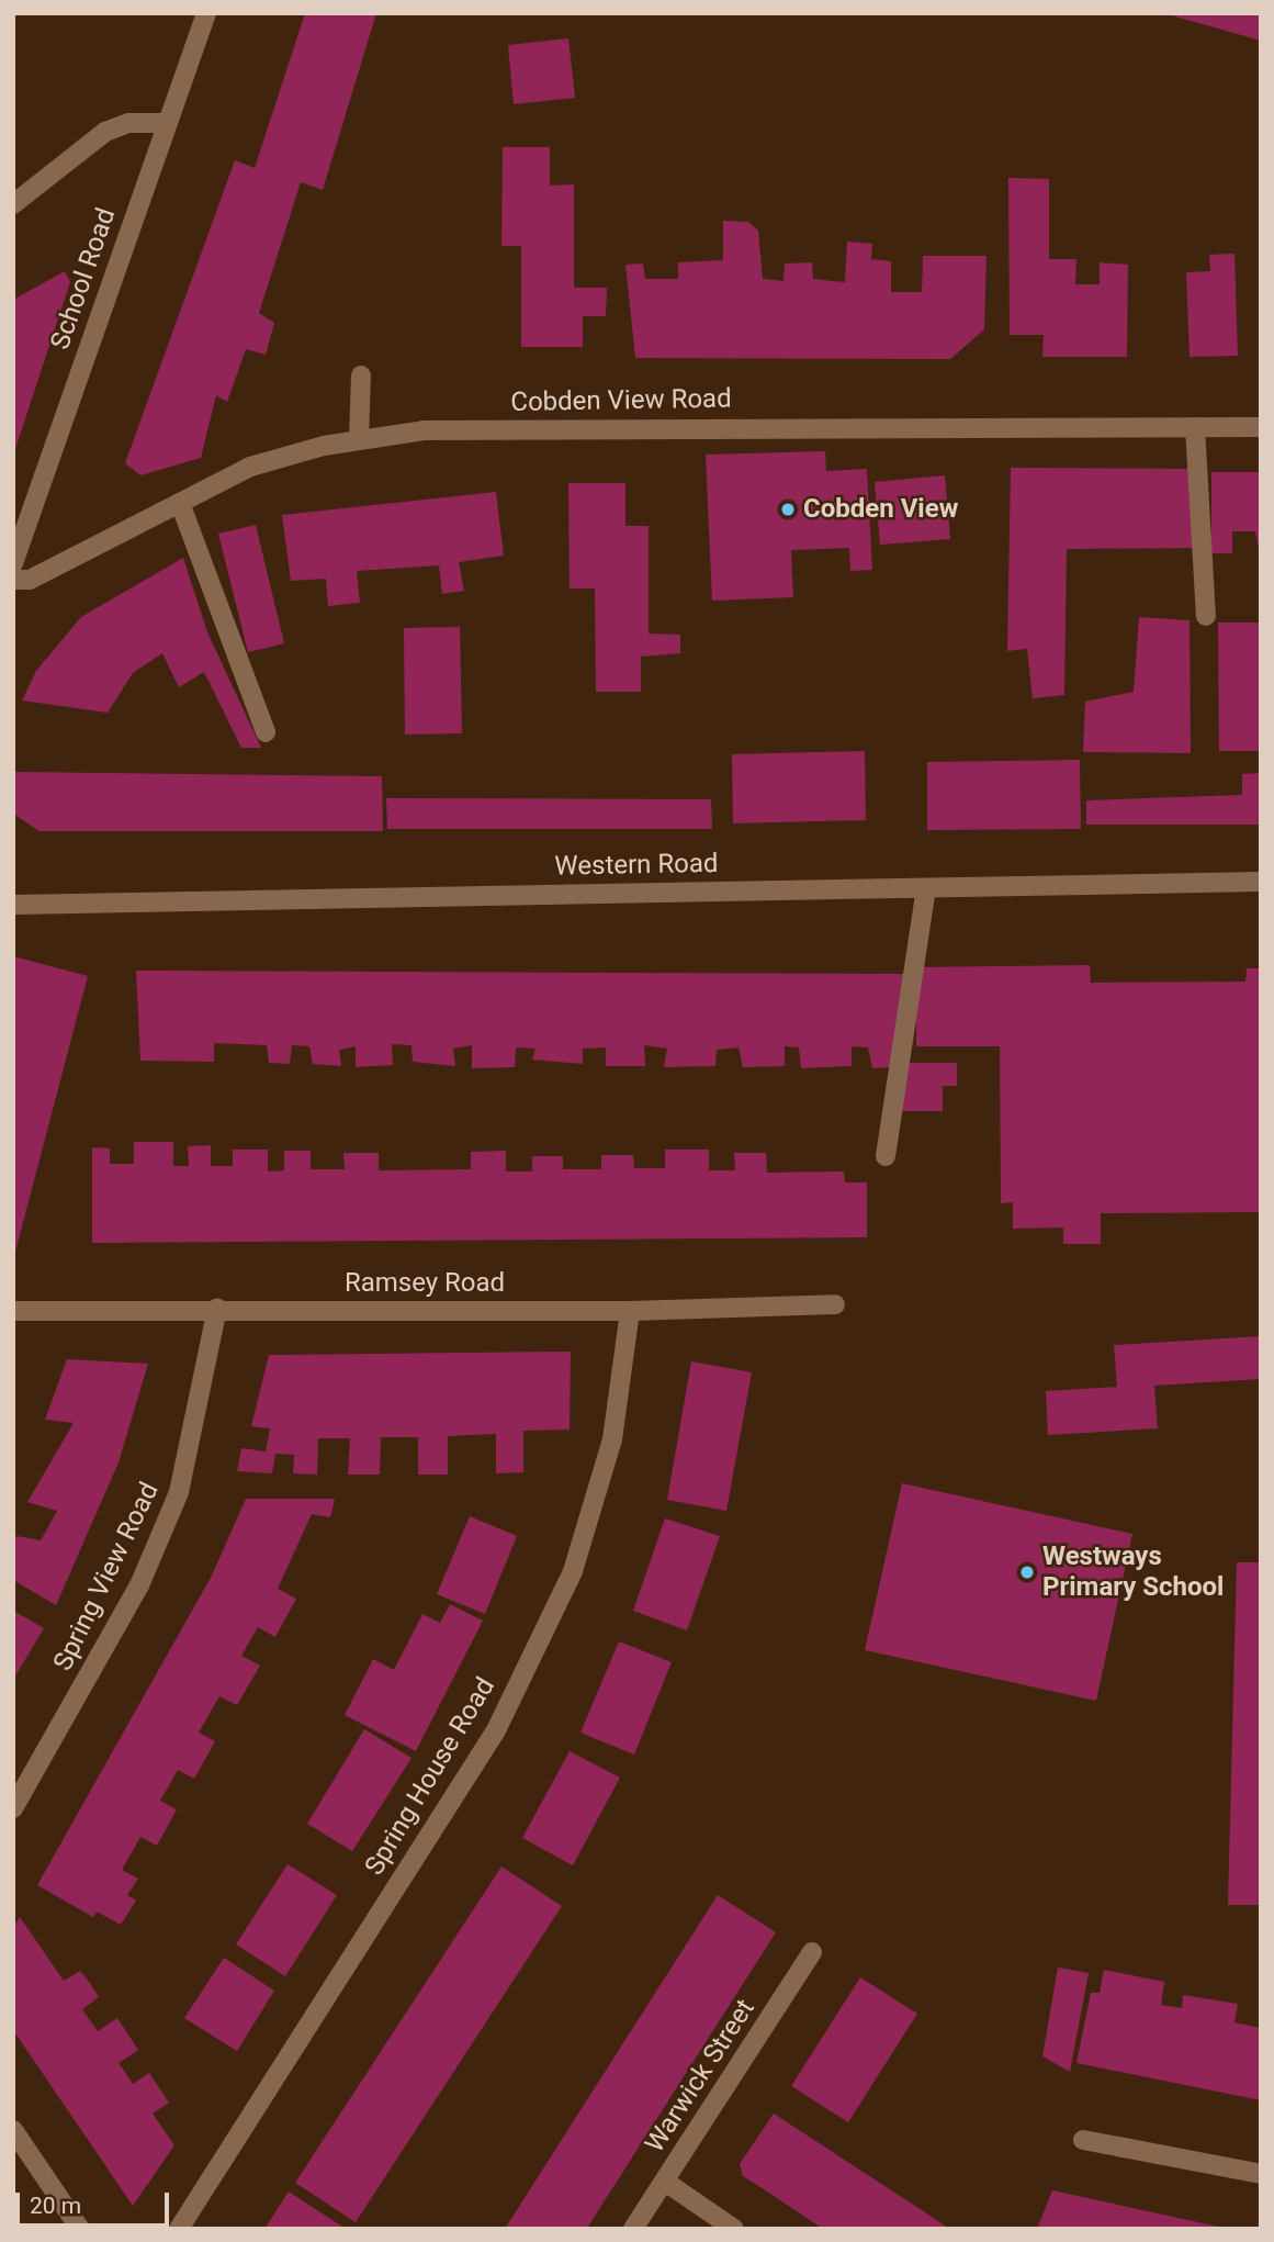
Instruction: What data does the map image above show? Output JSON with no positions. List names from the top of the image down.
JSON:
{
  "streets": {
    "street": [
      "School Road",
      "Cobden View Road",
      "Western Road",
      "Ramsey Road",
      "Spring View Road",
      "Spring House Road",
      "Warwick Street"
    ]
  },
  "crossings": [
    ["Ramsey Road", "Spring View Road"],
    ["Ramsey Road", "Spring House Road"]
  ],
  "places": ["Cobden View", "Westways Primary School"],
  "scale_bar": "20 m"
}
